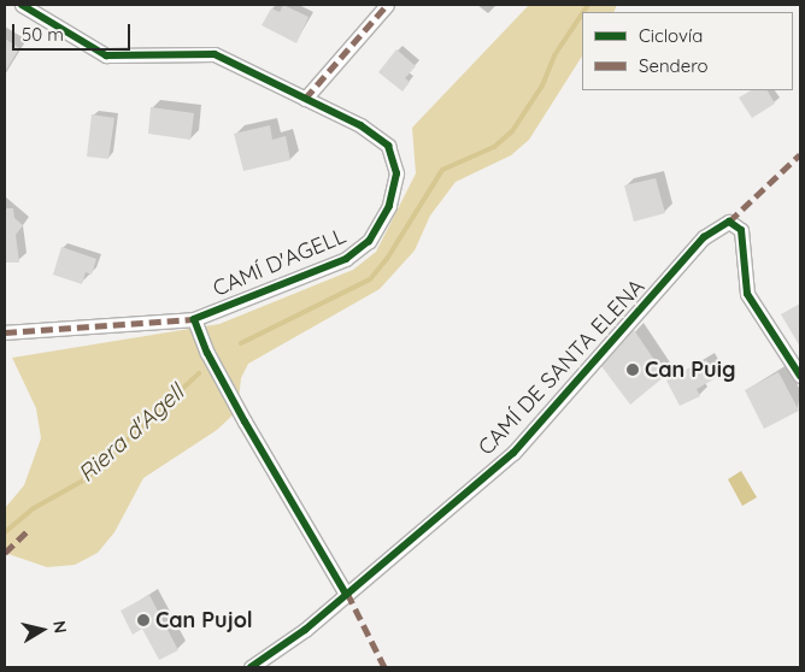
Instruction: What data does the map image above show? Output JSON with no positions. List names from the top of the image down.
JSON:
{
  "streets": {
    "street": ["CAMÍ D'AGELL", "CAMÍ DE SANTA ELENA"]
  },
  "crossings": [
    ["CAMÍ D'AGELL", "CAMÍ DE SANTA ELENA"]
  ],
  "water": ["Riera d'Agell"],
  "places": ["Can Puig", "Can Pujol"],
  "legend": ["Ciclovía", "Sendero"],
  "scale_bar": "50 m",
  "north": "right"
}
